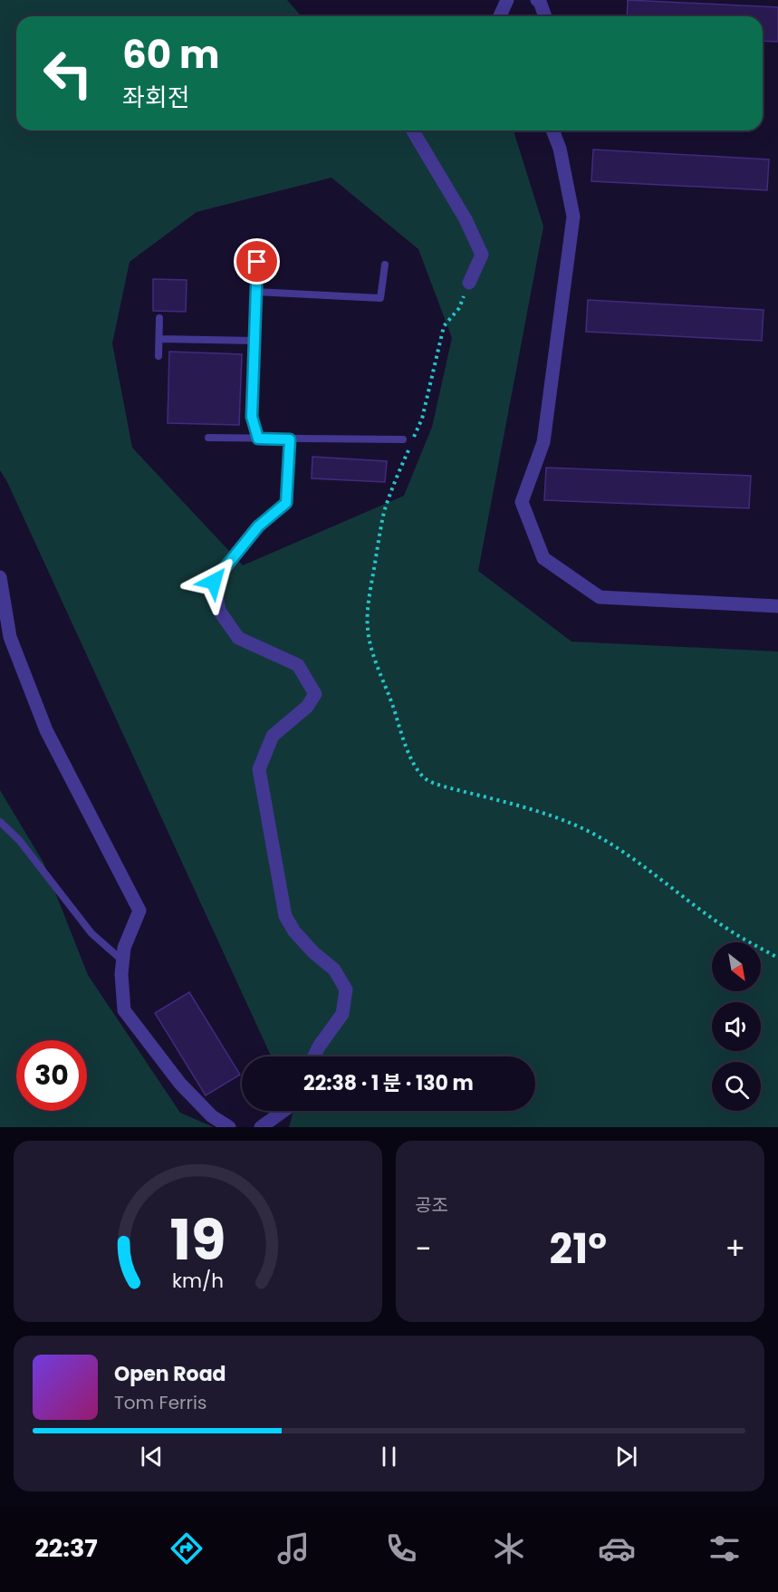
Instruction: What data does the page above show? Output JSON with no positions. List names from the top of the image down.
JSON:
{
  "north": "bottom right",
  "page": {
    "turn": ["60 m", "좌회전"],
    "limit": "30",
    "trip": "22:38 · 1 분 · 130 m",
    "tile": "공조",
    "heat": ["−", "21°", "+"],
    "song": ["Open Road", "Tom Ferris"],
    "tabs": "22:37",
    "gauge": ["19", "km/h"]
  }
}
